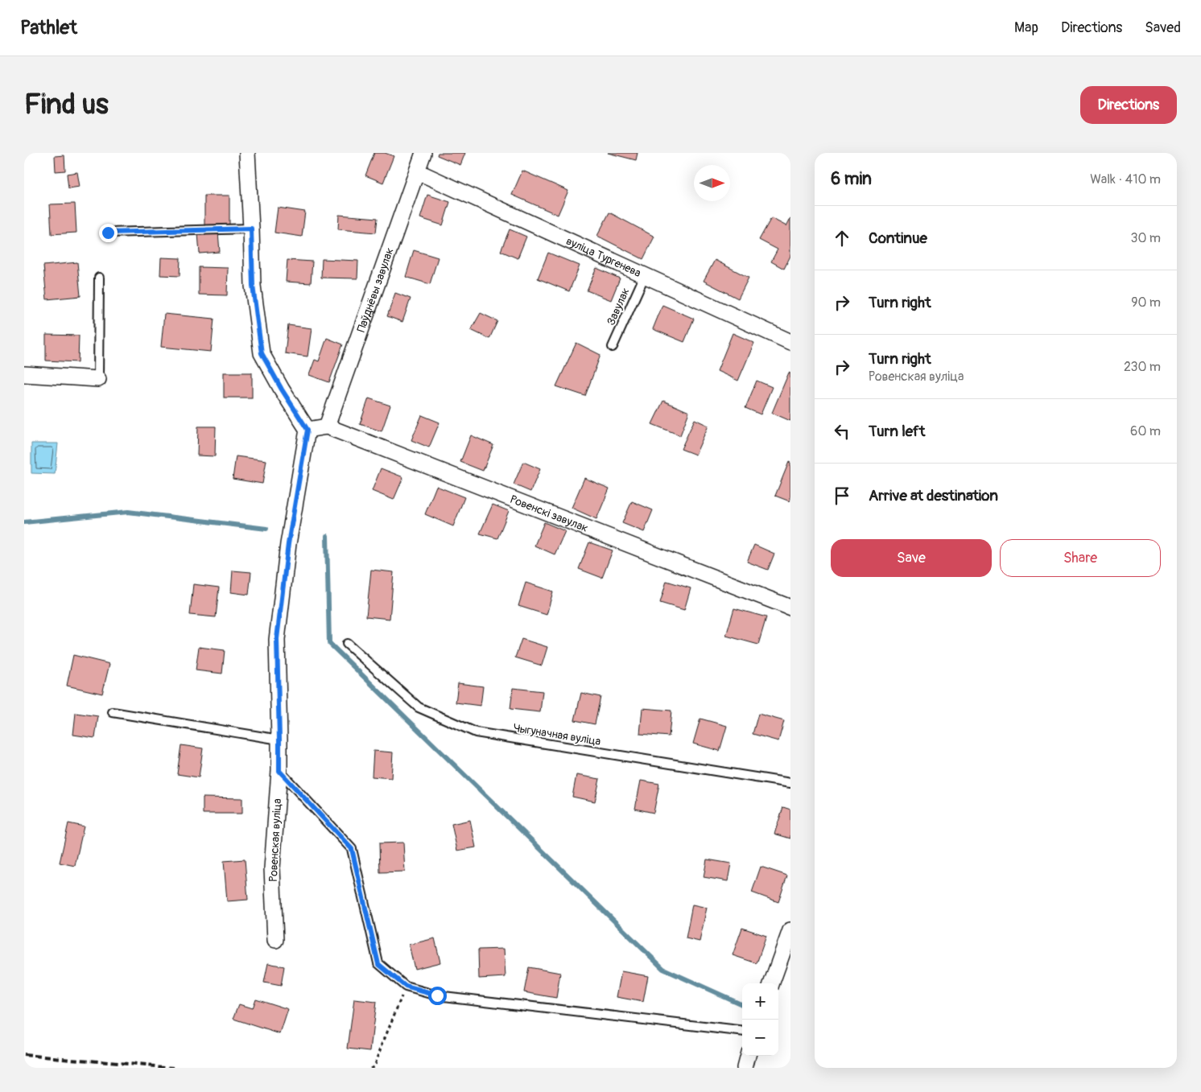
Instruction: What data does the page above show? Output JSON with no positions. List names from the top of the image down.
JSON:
{
  "streets": {
    "street": [
      "вуліца Тургенева",
      "Паўднёвы завулак",
      "Ровенскі завулак",
      "Ровенская вуліца"
    ],
    "lane": ["Завулак", "Чыгуначная вуліца"]
  },
  "crossings": [
    ["вуліца Тургенева", "Паўднёвы завулак"],
    ["вуліца Тургенева", "Завулак"],
    ["Паўднёвы завулак", "Ровенскі завулак"]
  ],
  "north": "right",
  "page": {
    "header": "Pathlet",
    "nav": ["Map", "Directions", "Saved"],
    "buttons": [
      "Directions",
      ["Save", "Share"]
    ],
    "title": "Find us",
    "heading": ["6 min", "Walk · 410 m"],
    "list": [
      ["Continue", "30 m"],
      ["Turn right", "90 m"],
      ["Turn right", "Ровенская вуліца", "230 m"],
      ["Turn left", "60 m"],
      "Arrive at destination"
    ],
    "map_buttons": ["+", "−"]
  }
}
